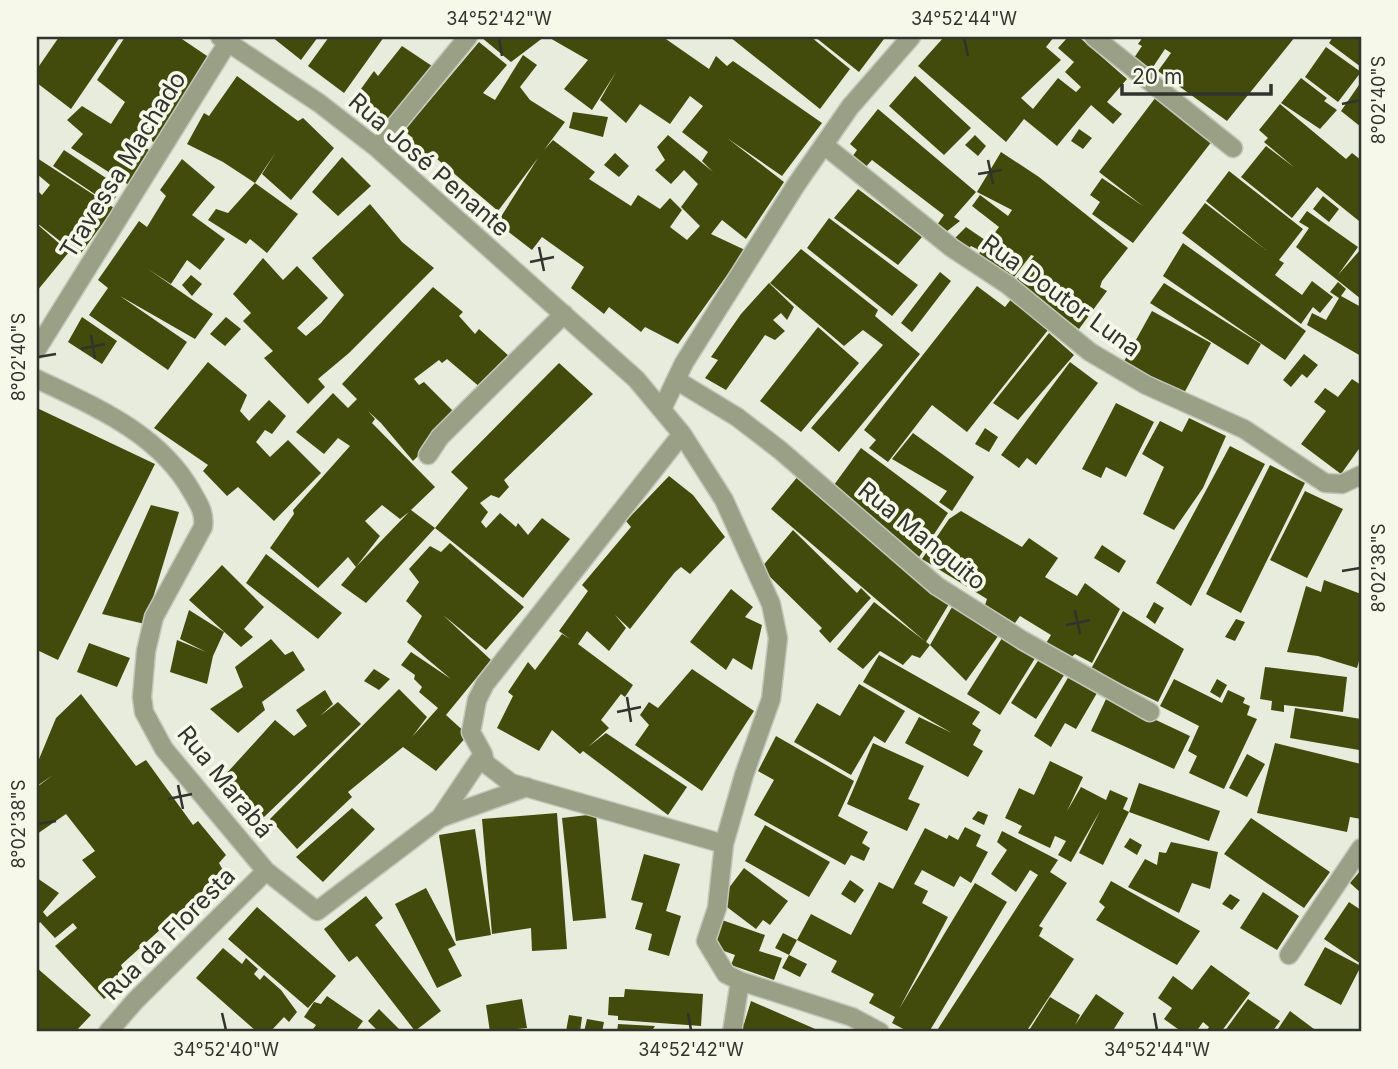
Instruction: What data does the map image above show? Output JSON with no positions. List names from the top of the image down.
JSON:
{
  "streets": {
    "street": [
      "Travessa Machado",
      "Rua José Penante",
      "Rua Doutor Luna",
      "Rua Manguito",
      "Rua Marabá",
      "Rua da Floresta"
    ]
  },
  "crossings": [
    ["Travessa Machado", "Rua José Penante"],
    ["Rua Marabá", "Rua da Floresta"]
  ],
  "scale_bar": "20 m",
  "coordinates": [
    "34°52'42\"W",
    "34°52'44\"W",
    "8°02'40\"S",
    "8°02'38\"S",
    "34°52'40\"W"
  ]
}
